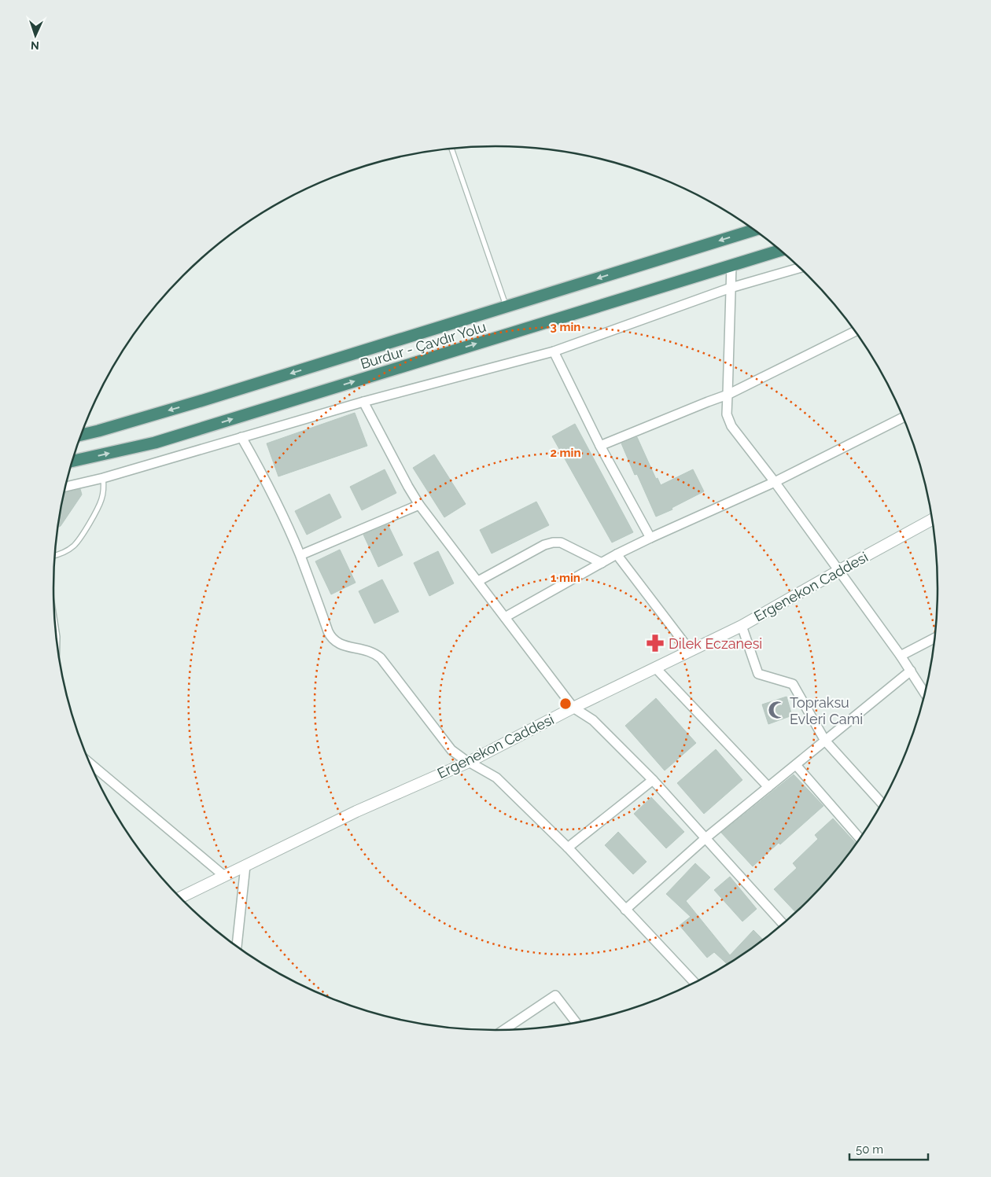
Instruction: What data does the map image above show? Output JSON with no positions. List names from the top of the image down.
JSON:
{
  "streets": {
    "highway": ["Burdur - Çavdır Yolu"],
    "street": ["Ergenekon Caddesi"]
  },
  "places": {
    "pharmacy": ["Dilek Eczanesi"],
    "mosque": ["Topraksu Evleri Cami"]
  },
  "scale_bar": "50 m",
  "north": "bottom",
  "rings": ["3 min", "2 min", "1 min"]
}
